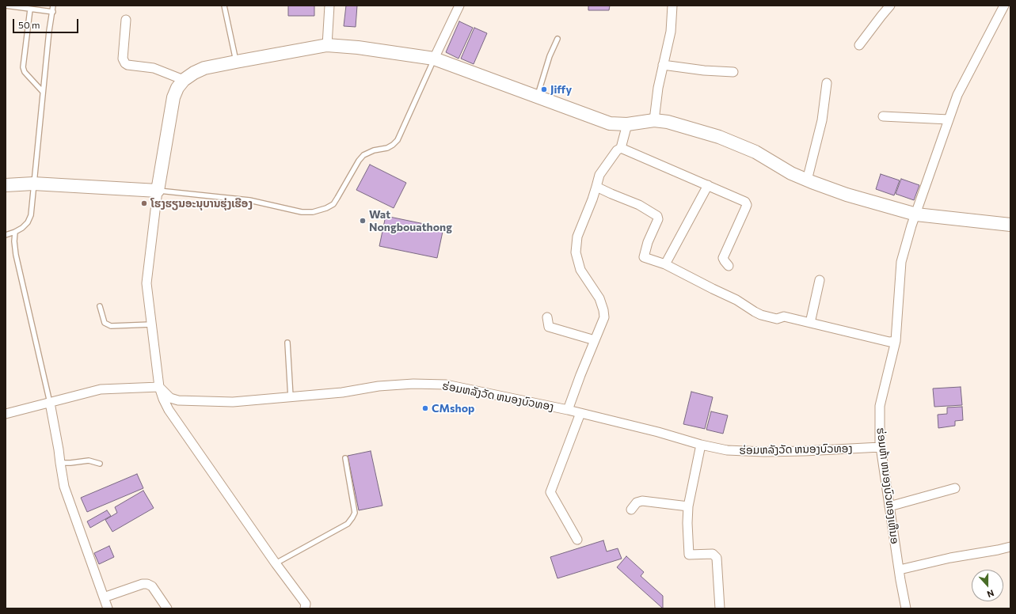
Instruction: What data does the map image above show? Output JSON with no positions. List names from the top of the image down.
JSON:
{
  "streets": {
    "street": ["ຮ່ອມຫລັງວັດ ຫນອງບົວທອງ", "ຮ່ອມຫ້າ ຫນອງບົວທອງເຫືນອ"]
  },
  "crossings": [
    ["ຮ່ອມຫລັງວັດ ຫນອງບົວທອງ", "ຮ່ອມຫ້າ ຫນອງບົວທອງເຫືນອ"]
  ],
  "places": [
    "Jiffy",
    "ໂຮງຮຽນອະນຸບານຮຸ່ງເຮືອງ",
    "Wat Nongbouathong",
    "CMshop"
  ],
  "scale_bar": "50 m",
  "north": "bottom"
}
